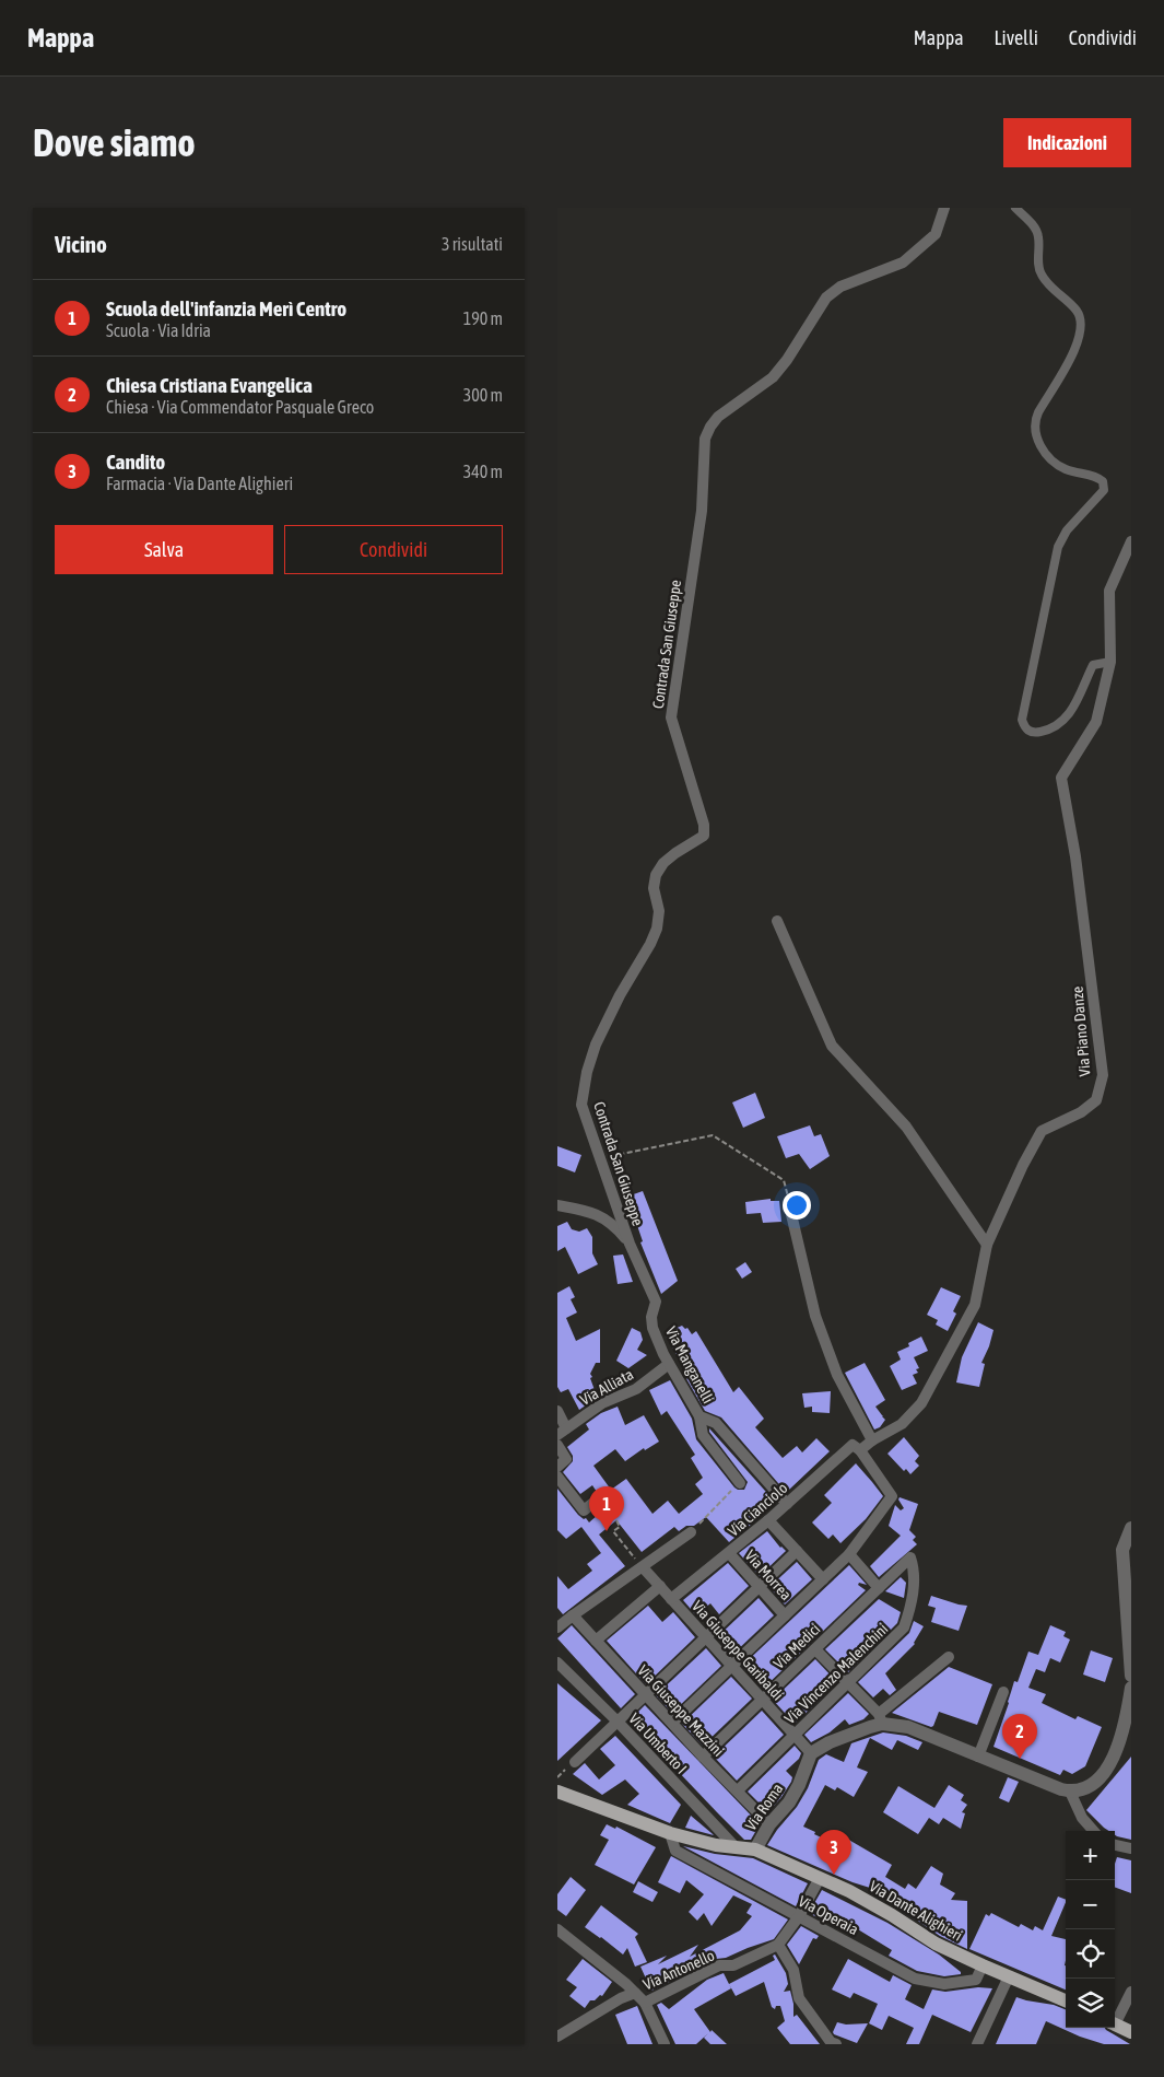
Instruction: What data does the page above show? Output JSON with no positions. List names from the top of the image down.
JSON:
{
  "streets": {
    "main road": ["Via Dante Alighieri"],
    "street": [
      "Contrada San Giuseppe",
      "Via Piano Danze",
      "Via Manganelli",
      "Via Alliata",
      "Via Cianciolo",
      "Via Morrea",
      "Via Medici",
      "Via Giuseppe Garibaldi",
      "Via Vincenzo Malenchini",
      "Via Giuseppe Mazzini",
      "Via Umberto I",
      "Via Roma",
      "Via Operaia",
      "Via Antonello"
    ]
  },
  "crossings": [
    ["Contrada San Giuseppe", "Via Manganelli"],
    ["Via Piano Danze", "Via Cianciolo"],
    ["Via Manganelli", "Via Alliata"],
    ["Via Manganelli", "Via Cianciolo"],
    ["Via Cianciolo", "Via Morrea"],
    ["Via Cianciolo", "Via Giuseppe Garibaldi"],
    ["Via Medici", "Via Giuseppe Garibaldi"],
    ["Via Medici", "Via Vincenzo Malenchini"],
    ["Via Medici", "Via Giuseppe Mazzini"],
    ["Via Giuseppe Garibaldi", "Via Vincenzo Malenchini"],
    ["Via Giuseppe Garibaldi", "Via Roma"],
    ["Via Vincenzo Malenchini", "Via Giuseppe Mazzini"],
    ["Via Giuseppe Mazzini", "Via Roma"],
    ["Via Umberto I", "Via Dante Alighieri"],
    ["Via Roma", "Via Dante Alighieri"],
    ["Via Dante Alighieri", "Via Operaia"]
  ],
  "page": {
    "header": "Mappa",
    "nav": ["Mappa", "Livelli", "Condividi"],
    "buttons": [
      "Indicazioni",
      ["Salva", "Condividi"]
    ],
    "title": "Dove siamo",
    "heading": ["Vicino", "3 risultati"],
    "list": [
      {
        "mark": "1",
        "name": "Scuola dell'infanzia Merì Centro",
        "note": "Scuola · Via Idria",
        "value": "190 m"
      },
      {
        "mark": "2",
        "name": "Chiesa Cristiana Evangelica",
        "note": "Chiesa · Via Commendator Pasquale Greco",
        "value": "300 m"
      },
      {
        "mark": "3",
        "name": "Candito",
        "note": "Farmacia · Via Dante Alighieri",
        "value": "340 m"
      }
    ],
    "pins": ["1", "2", "3"],
    "map_buttons": ["+", "−"]
  }
}
